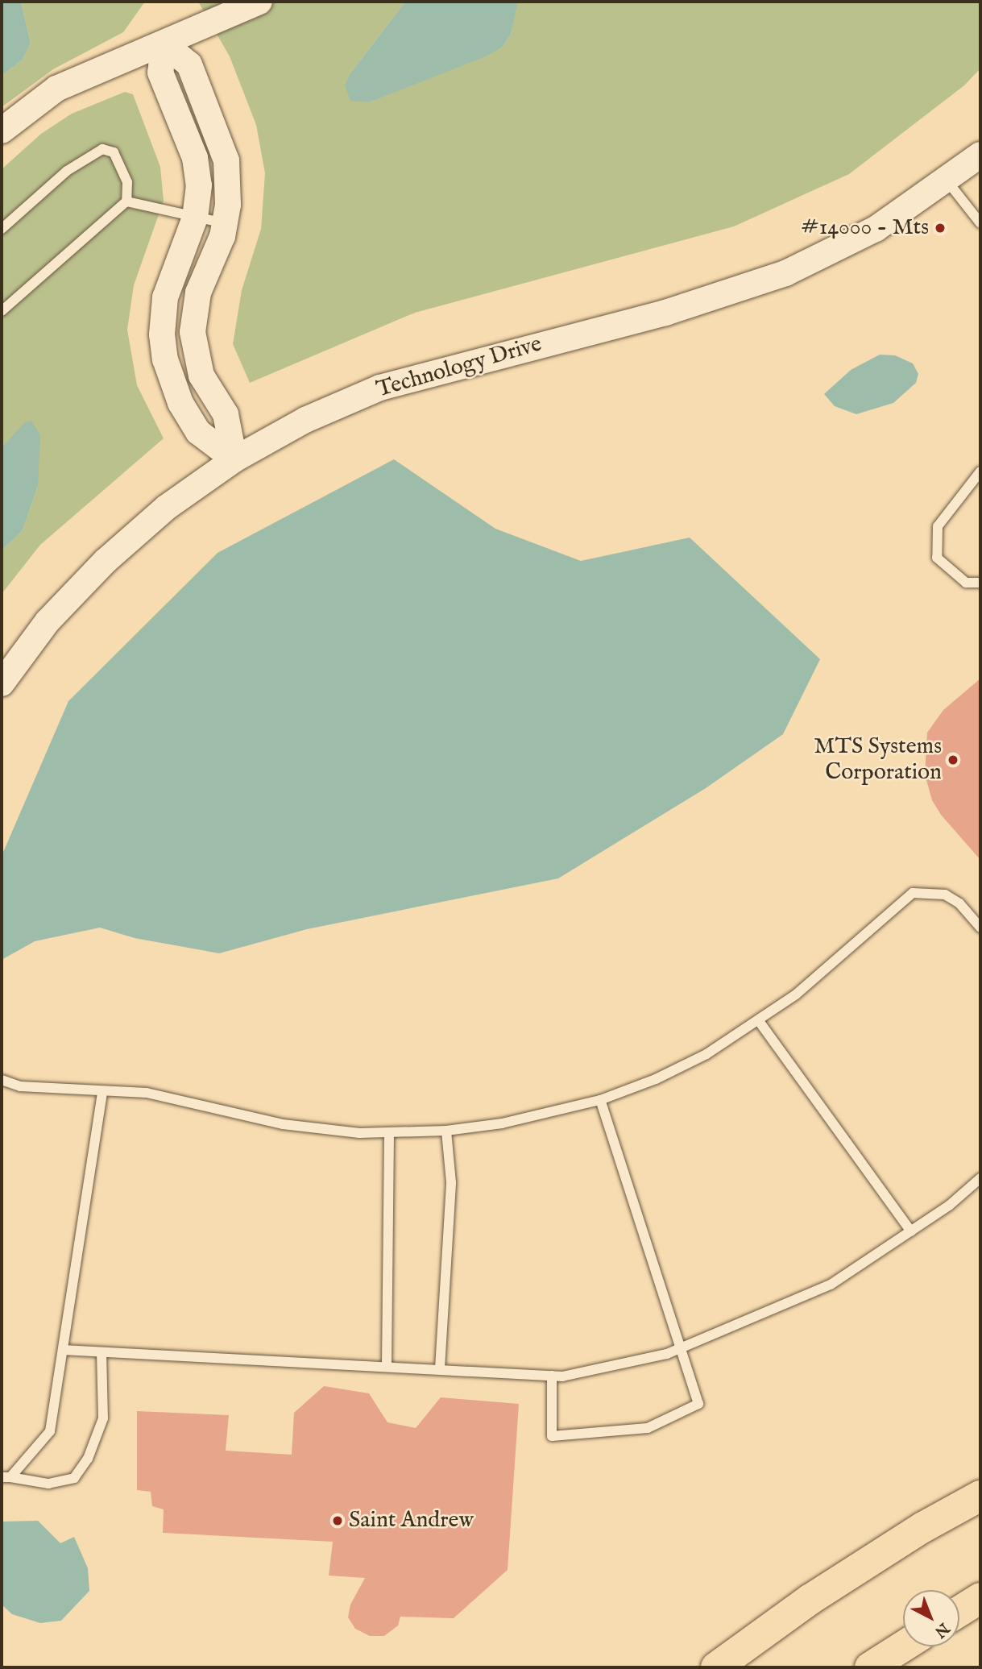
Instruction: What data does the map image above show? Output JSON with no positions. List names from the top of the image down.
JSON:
{
  "streets": {
    "street": ["Technology Drive"]
  },
  "places": ["#14000 - Mts", "MTS Systems Corporation", "Saint Andrew"],
  "north": "bottom right"
}
